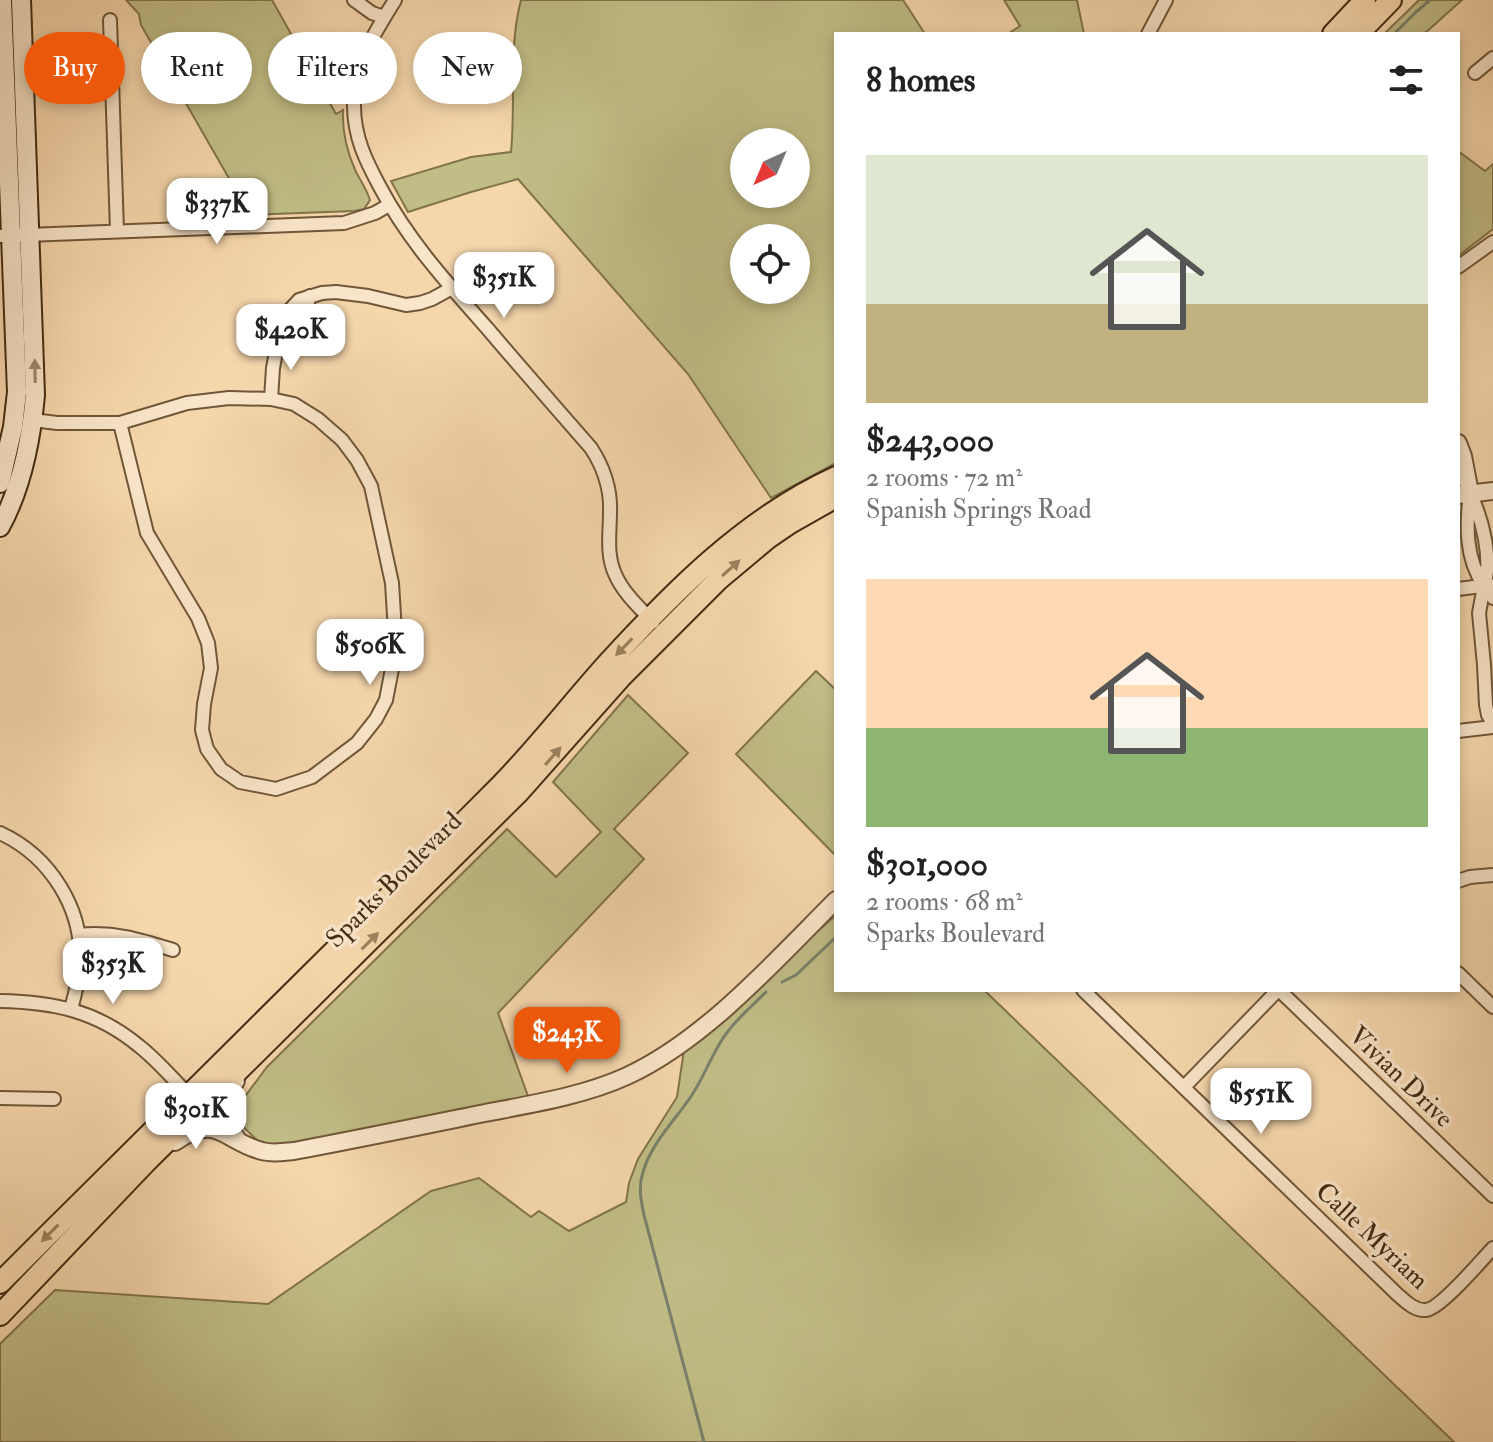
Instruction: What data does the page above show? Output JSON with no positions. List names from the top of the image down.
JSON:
{
  "streets": {
    "main road": ["Sparks Boulevard"],
    "street": ["Vivian Drive", "Calle Myriam"]
  },
  "north": "bottom left",
  "page": {
    "chip": [
      "Buy",
      "Rent",
      "Filters",
      "New"
    ],
    "heading": "8 homes",
    "list": [
      {
        "name": "$243,000",
        "note": "2 rooms · 72 m² · Spanish Springs Road"
      },
      {
        "name": "$301,000",
        "note": "2 rooms · 68 m² · Sparks Boulevard"
      }
    ],
    "price": [
      "$337K",
      "$351K",
      "$420K",
      "$506K",
      "$353K",
      "$243K",
      "$551K",
      "$301K"
    ]
  }
}
